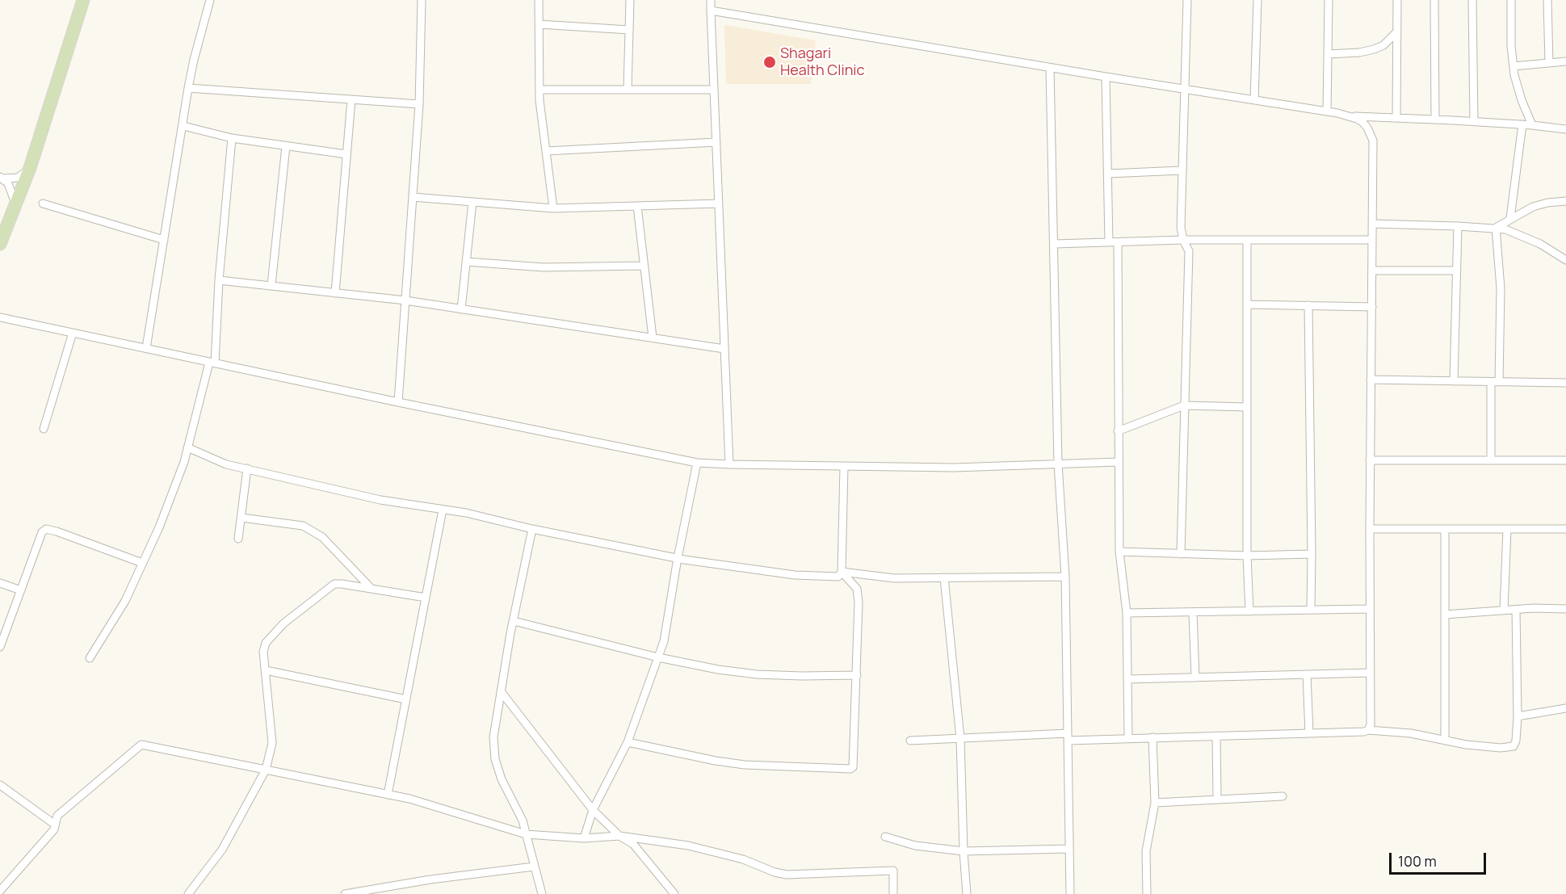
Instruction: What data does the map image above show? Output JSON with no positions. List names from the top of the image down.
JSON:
{
  "places": ["Shagari Health Clinic"],
  "scale_bar": "100 m"
}
